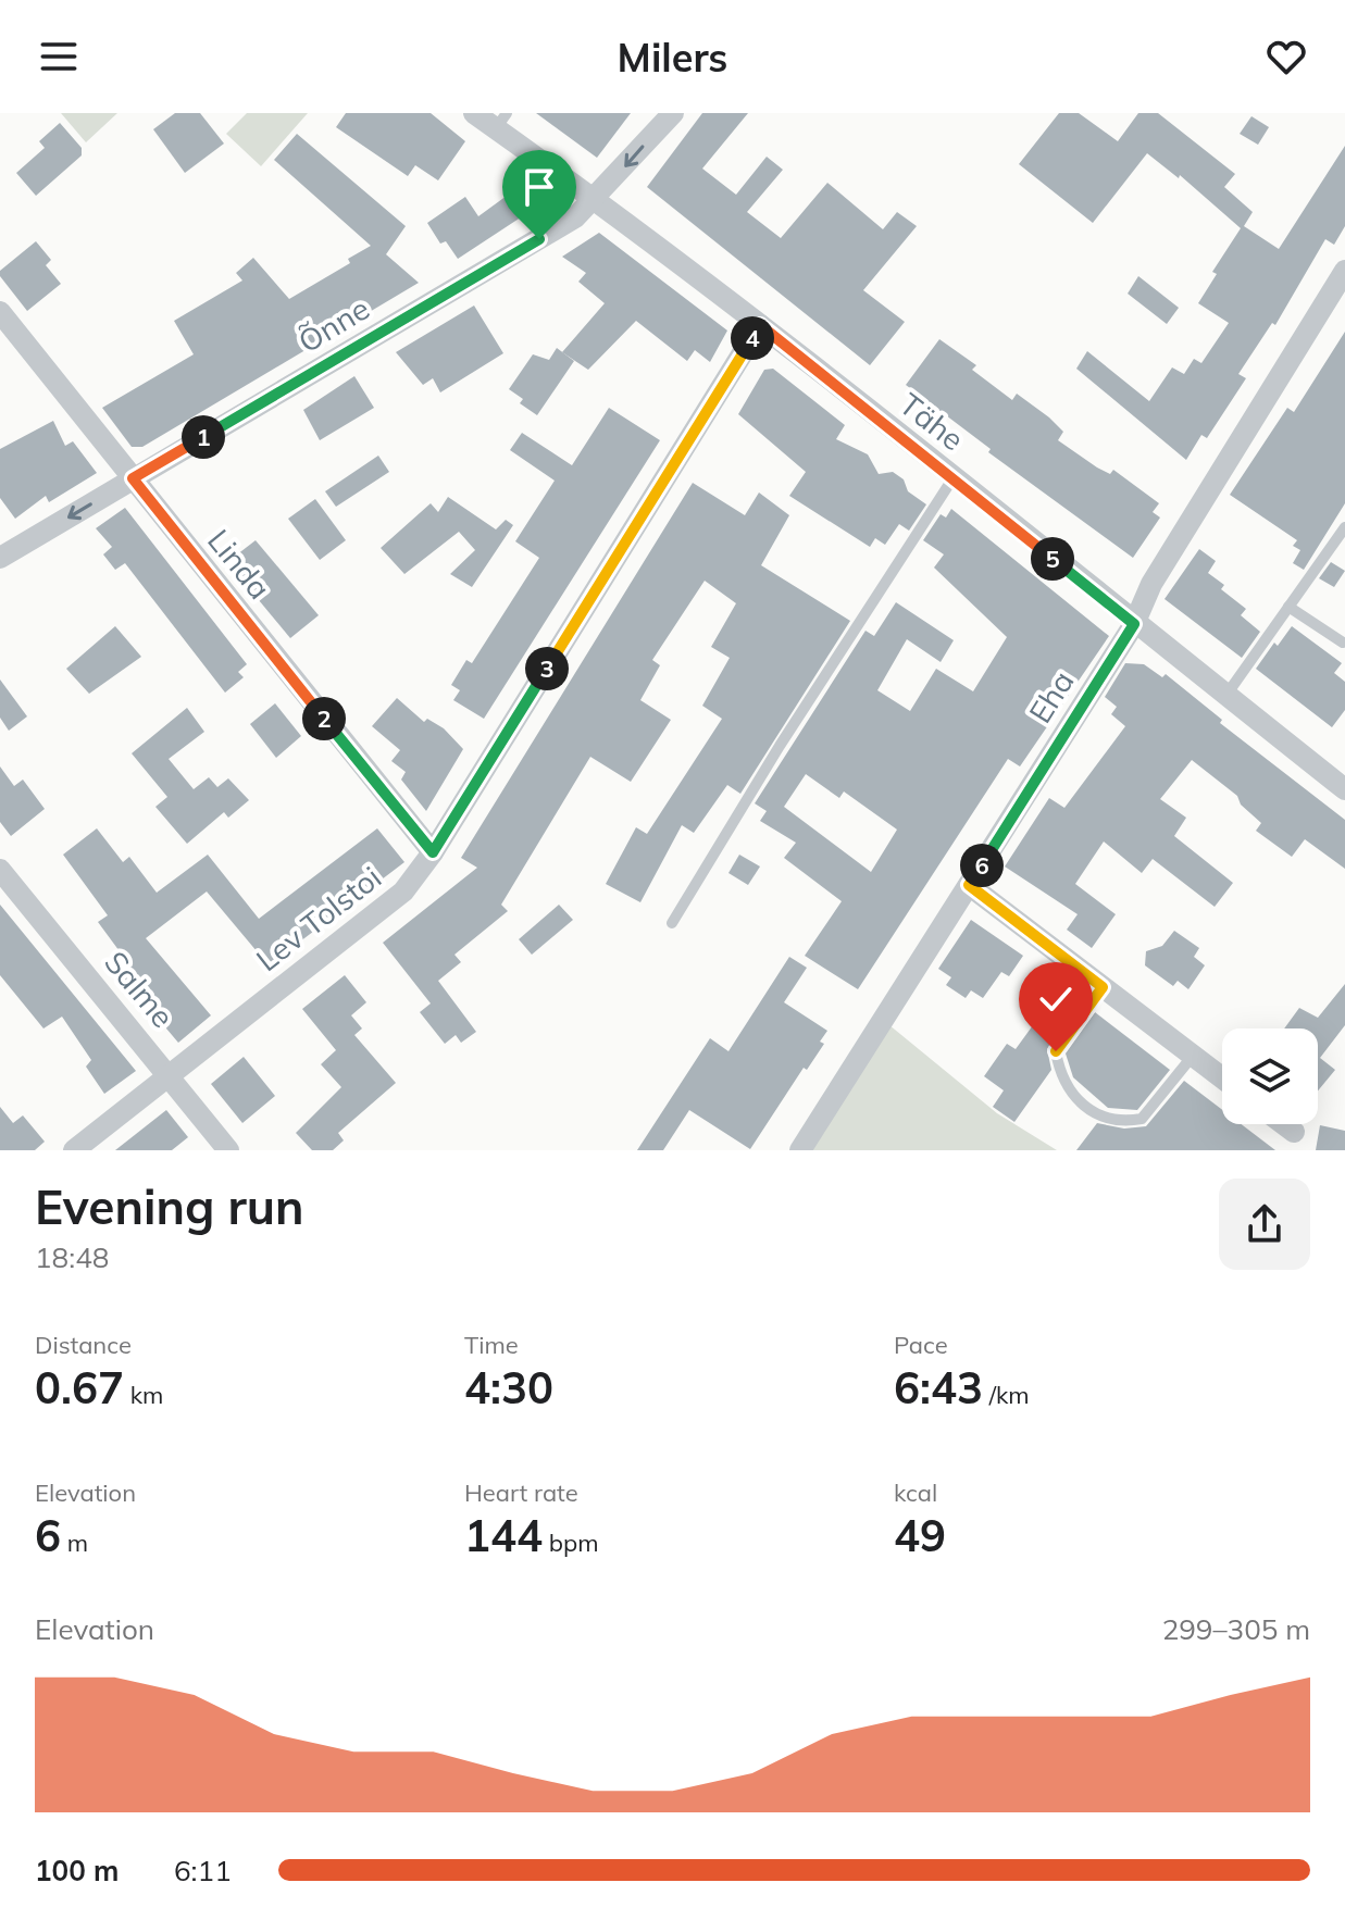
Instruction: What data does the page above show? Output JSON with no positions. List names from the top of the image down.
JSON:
{
  "streets": {
    "street": [
      "Õnne",
      "Tähe",
      "Linda",
      "Eha",
      "Lev Tolstoi",
      "Salme"
    ]
  },
  "crossings": [
    ["Õnne", "Tähe"],
    ["Õnne", "Linda"],
    ["Tähe", "Eha"],
    ["Tähe", "Lev Tolstoi"],
    ["Linda", "Lev Tolstoi"],
    ["Lev Tolstoi", "Salme"]
  ],
  "page": {
    "header": "Milers",
    "pins": [
      "4",
      "1",
      "5",
      "3",
      "2",
      "6"
    ],
    "heading": ["Evening run", "18:48"],
    "stats": [
      ["Distance", "0.67 km"],
      ["Time", "4:30"],
      ["Pace", "6:43 /km"],
      ["Elevation", "6 m"],
      ["Heart rate", "144 bpm"],
      ["kcal", "49"]
    ],
    "chart": ["Elevation", "299–305 m"],
    "list": [
      {
        "name": "100 m",
        "note": "6:11"
      }
    ]
  }
}
